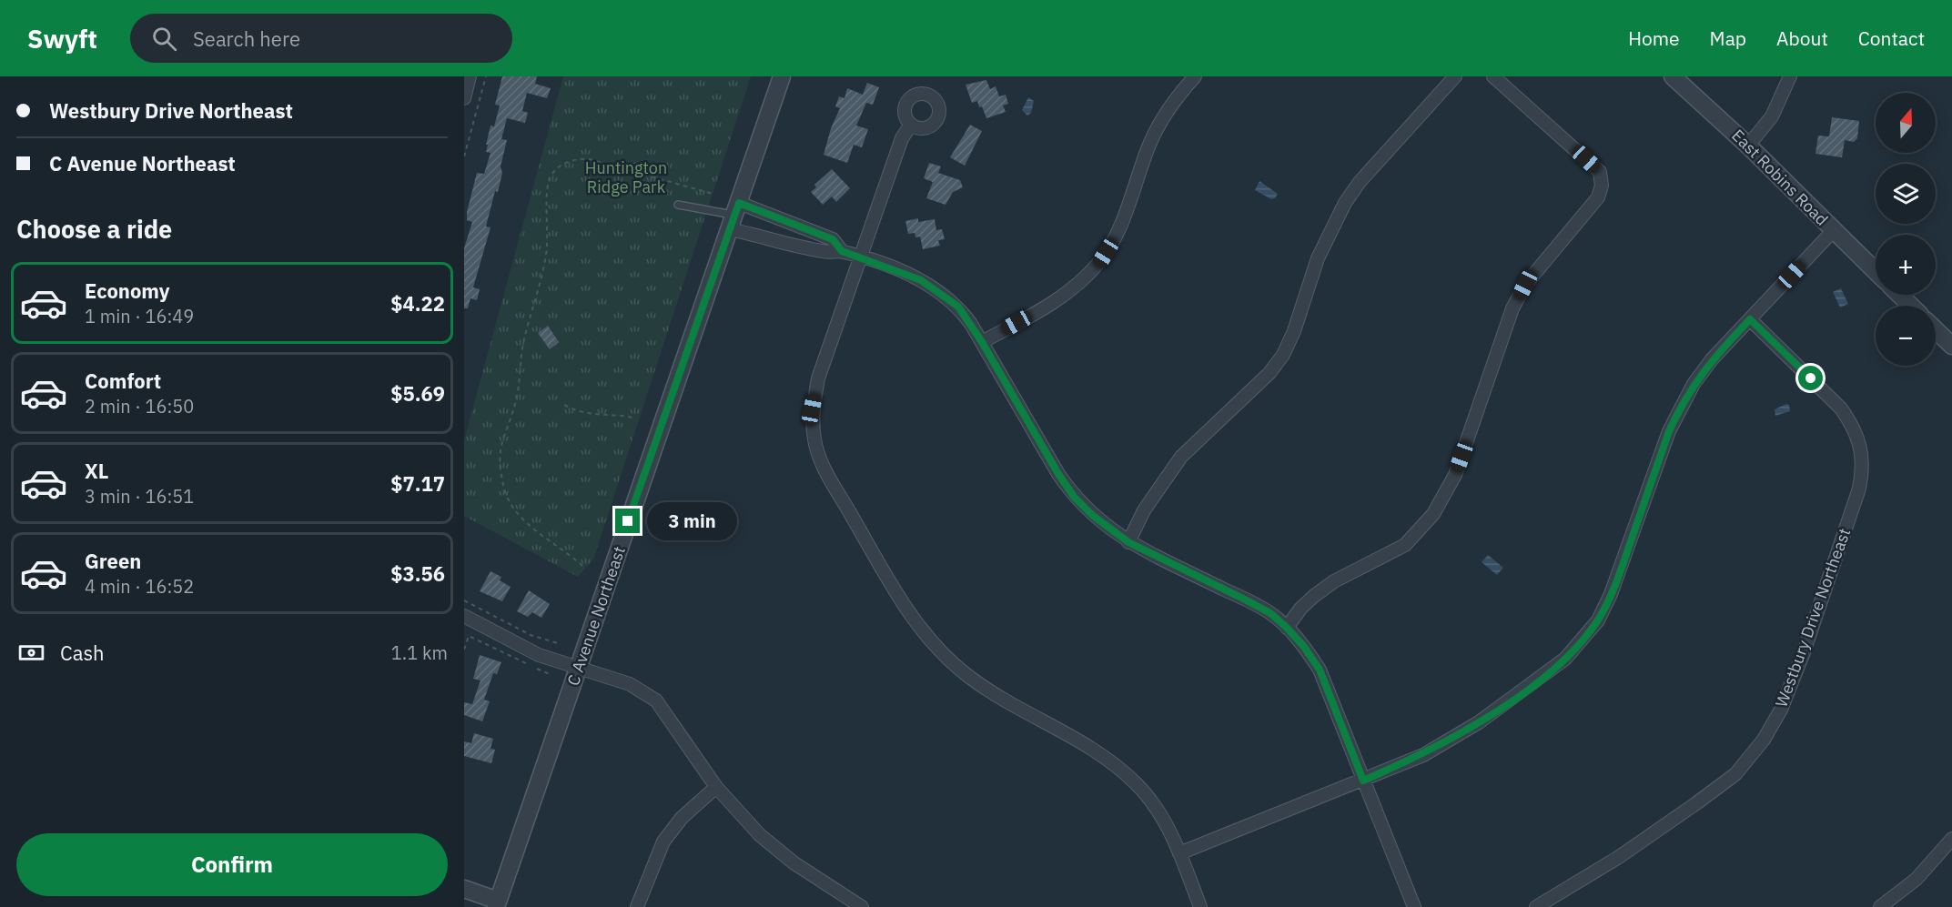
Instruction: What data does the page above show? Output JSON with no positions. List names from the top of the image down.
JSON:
{
  "streets": {
    "street": ["East Robins Road", "C Avenue Northeast", "Westbury Drive Northeast"]
  },
  "parks": ["Huntington Ridge Park"],
  "north": "top",
  "page": {
    "header": "Swyft",
    "search": "Search here",
    "nav": [
      "Home",
      "Map",
      "About",
      "Contact"
    ],
    "banner": ["Westbury Drive Northeast", "C Avenue Northeast"],
    "map_buttons": ["+", "−"],
    "heading": "Choose a ride",
    "list": [
      {
        "name": "Economy",
        "note": "1 min · 16:49",
        "value": "$4.22"
      },
      {
        "name": "Comfort",
        "note": "2 min · 16:50",
        "value": "$5.69"
      },
      {
        "name": "XL",
        "note": "3 min · 16:51",
        "value": "$7.17"
      },
      {
        "name": "Green",
        "note": "4 min · 16:52",
        "value": "$3.56"
      }
    ],
    "bubble": "3 min",
    "pay": ["Cash", "1.1 km"],
    "buttons": "Confirm"
  }
}
